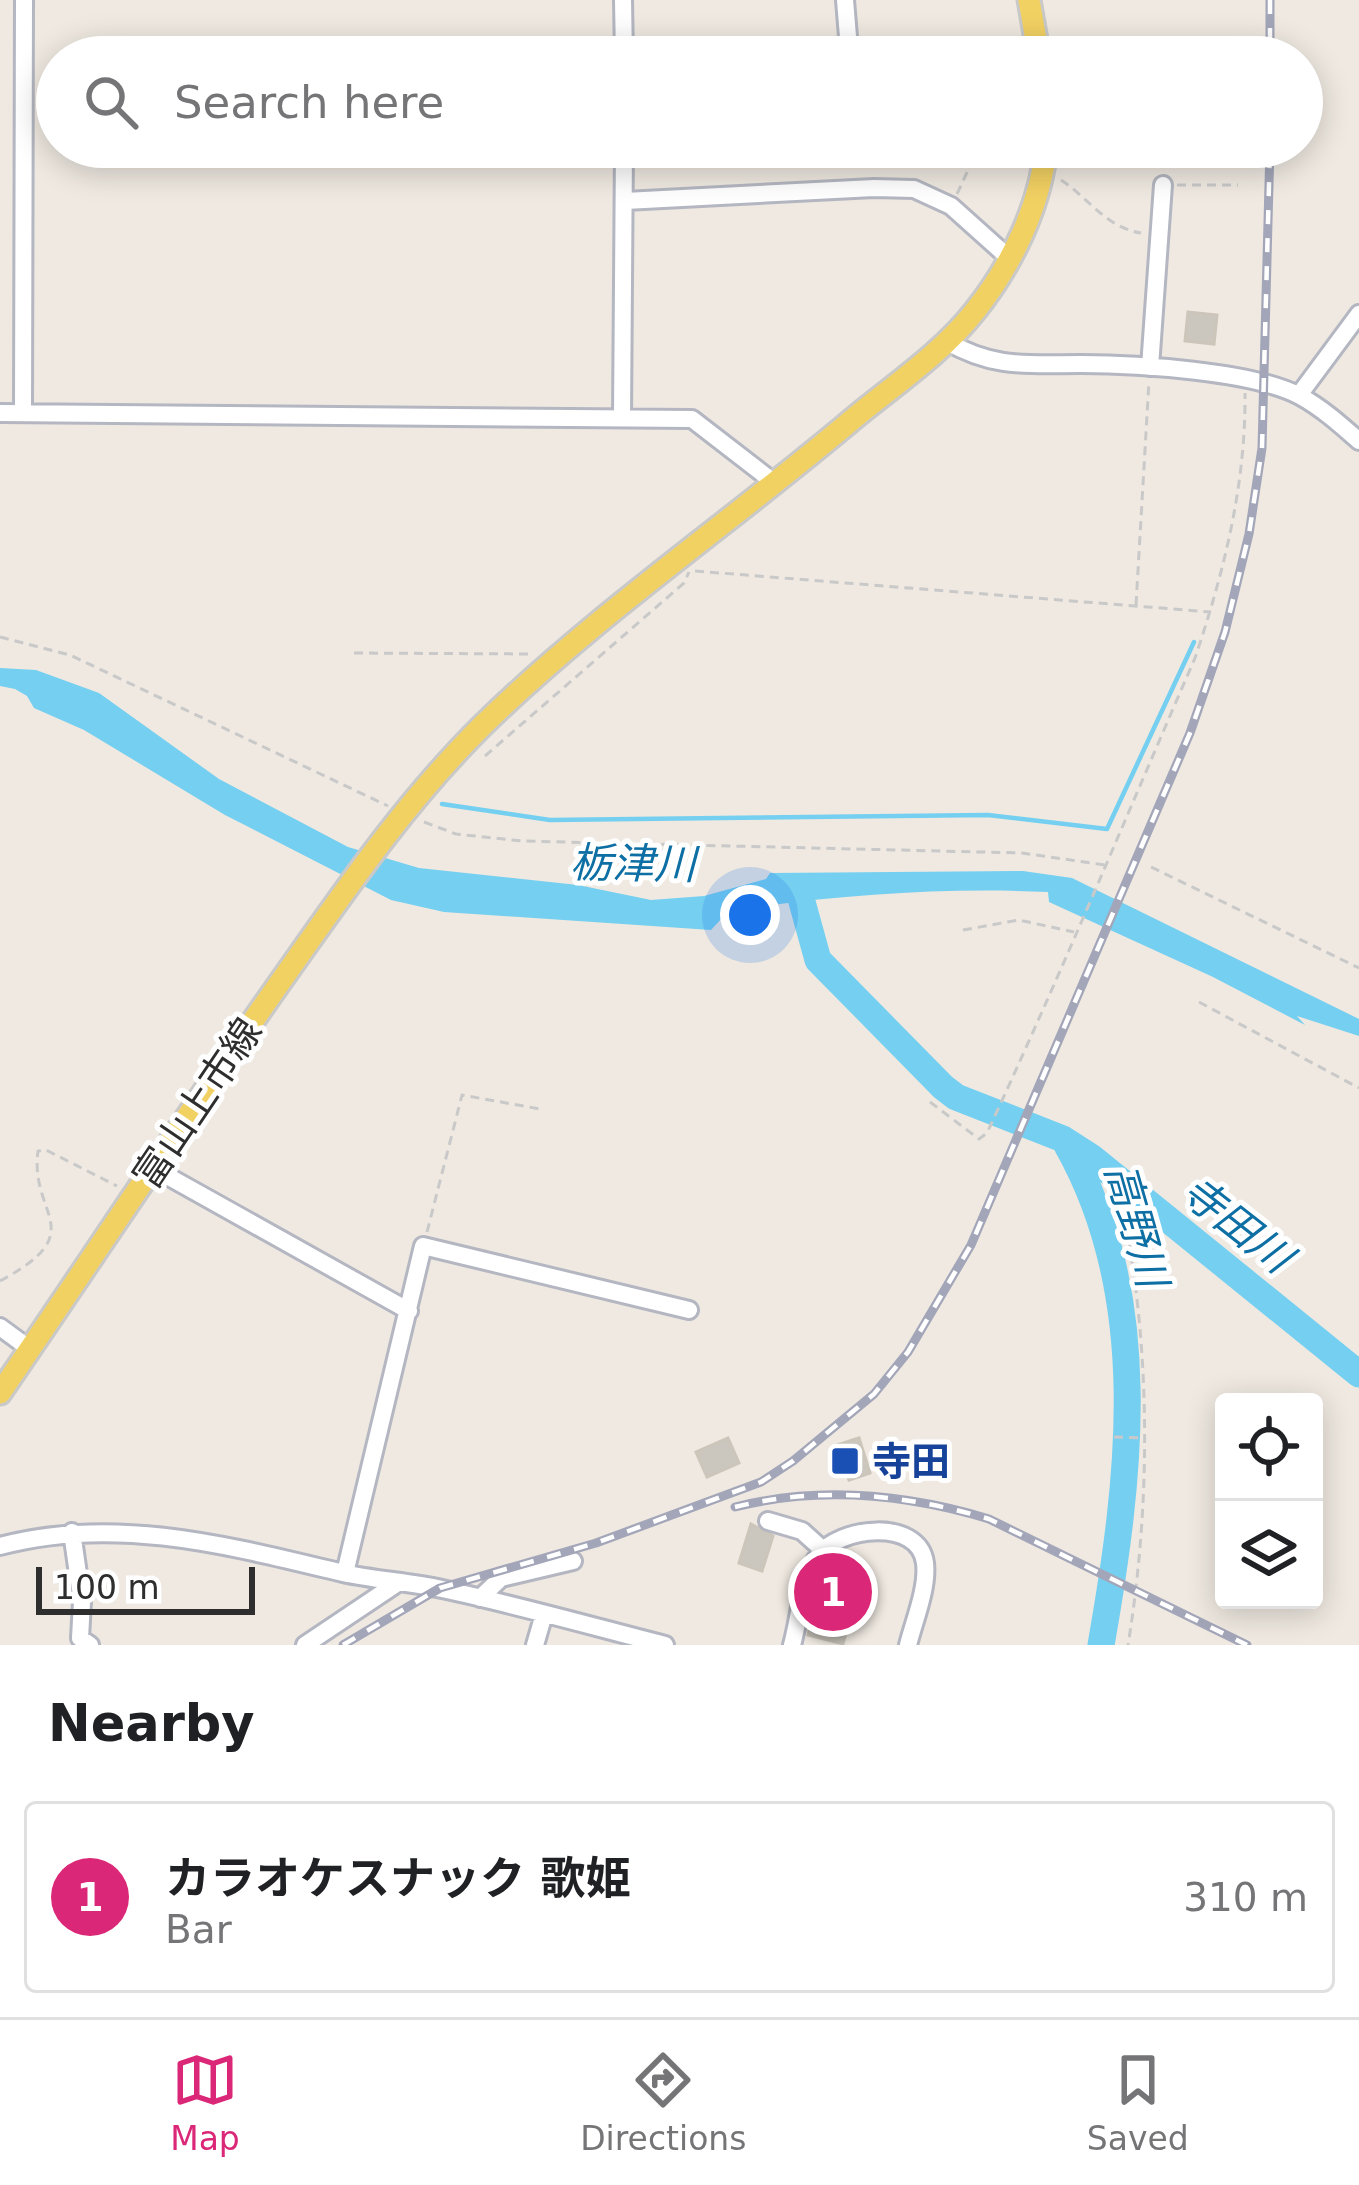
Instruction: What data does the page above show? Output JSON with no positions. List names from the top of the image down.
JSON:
{
  "streets": {
    "main road": ["富山上市線"]
  },
  "water": ["栃津川", "寺田川", "高野川"],
  "places": {
    "transit": ["寺田"]
  },
  "scale_bar": "100 m",
  "page": {
    "search": "Search here",
    "pins": "1",
    "scale": "100 m",
    "heading": "Nearby",
    "list": [
      {
        "mark": "1",
        "name": "カラオケスナック 歌姫",
        "note": "Bar",
        "value": "310 m"
      }
    ],
    "nav": ["Map", "Directions", "Saved"]
  }
}
